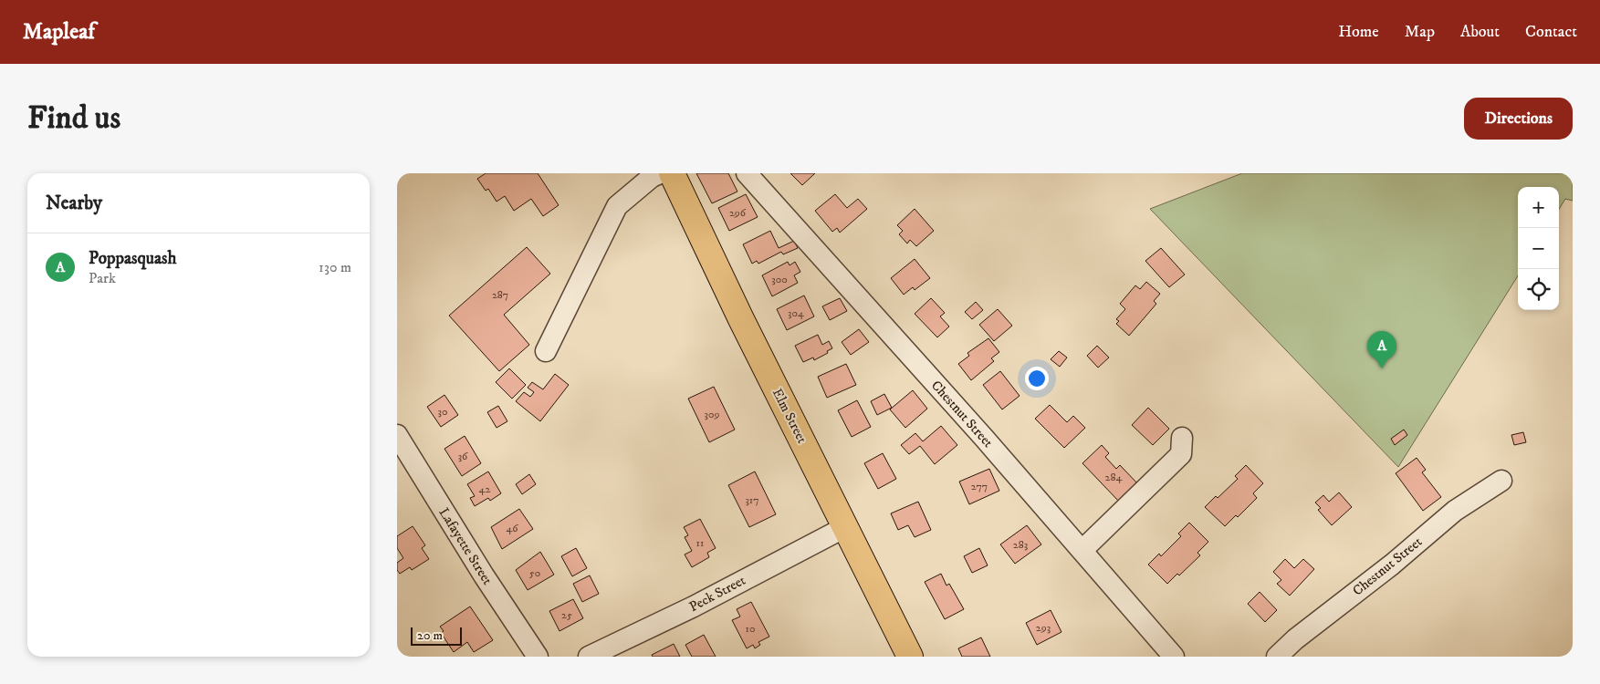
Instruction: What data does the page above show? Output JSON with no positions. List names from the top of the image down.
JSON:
{
  "streets": {
    "main road": ["Elm Street"],
    "street": ["Chestnut Street", "Lafayette Street", "Peck Street"]
  },
  "crossings": [
    ["Elm Street", "Peck Street"]
  ],
  "house_numbers": [
    "296",
    "300",
    "287",
    "304",
    "30",
    "309",
    "36",
    "284",
    "277",
    "42",
    "317",
    "46",
    "11",
    "283",
    "50",
    "25",
    "293",
    "10"
  ],
  "scale_bar": "20 m",
  "page": {
    "header": "Mapleaf",
    "nav": [
      "Home",
      "Map",
      "About",
      "Contact"
    ],
    "buttons": "Directions",
    "title": "Find us",
    "heading": "Nearby",
    "map_buttons": ["+", "−"],
    "list": [
      {
        "mark": "A",
        "name": "Poppasquash",
        "note": "Park",
        "value": "130 m"
      }
    ],
    "pins": "A",
    "scale": "20 m"
  }
}
